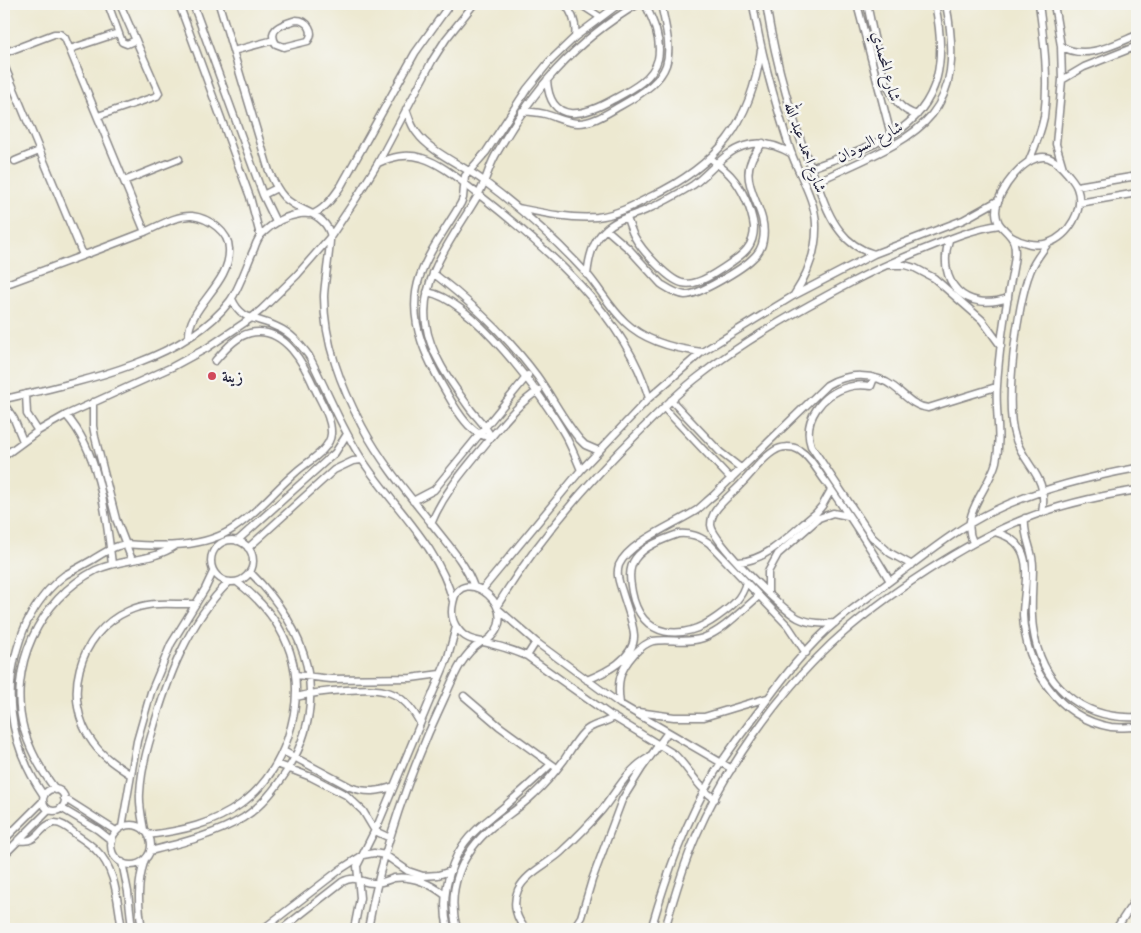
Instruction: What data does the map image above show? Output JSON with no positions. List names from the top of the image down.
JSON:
{
  "streets": {
    "street": ["شارع المحمدي", "شارع السودان", "شارع احمد عبد الله"]
  },
  "crossings": [
    ["شارع المحمدي", "شارع السودان"],
    ["شارع السودان", "شارع احمد عبد الله"]
  ],
  "places": ["زينة"]
}
